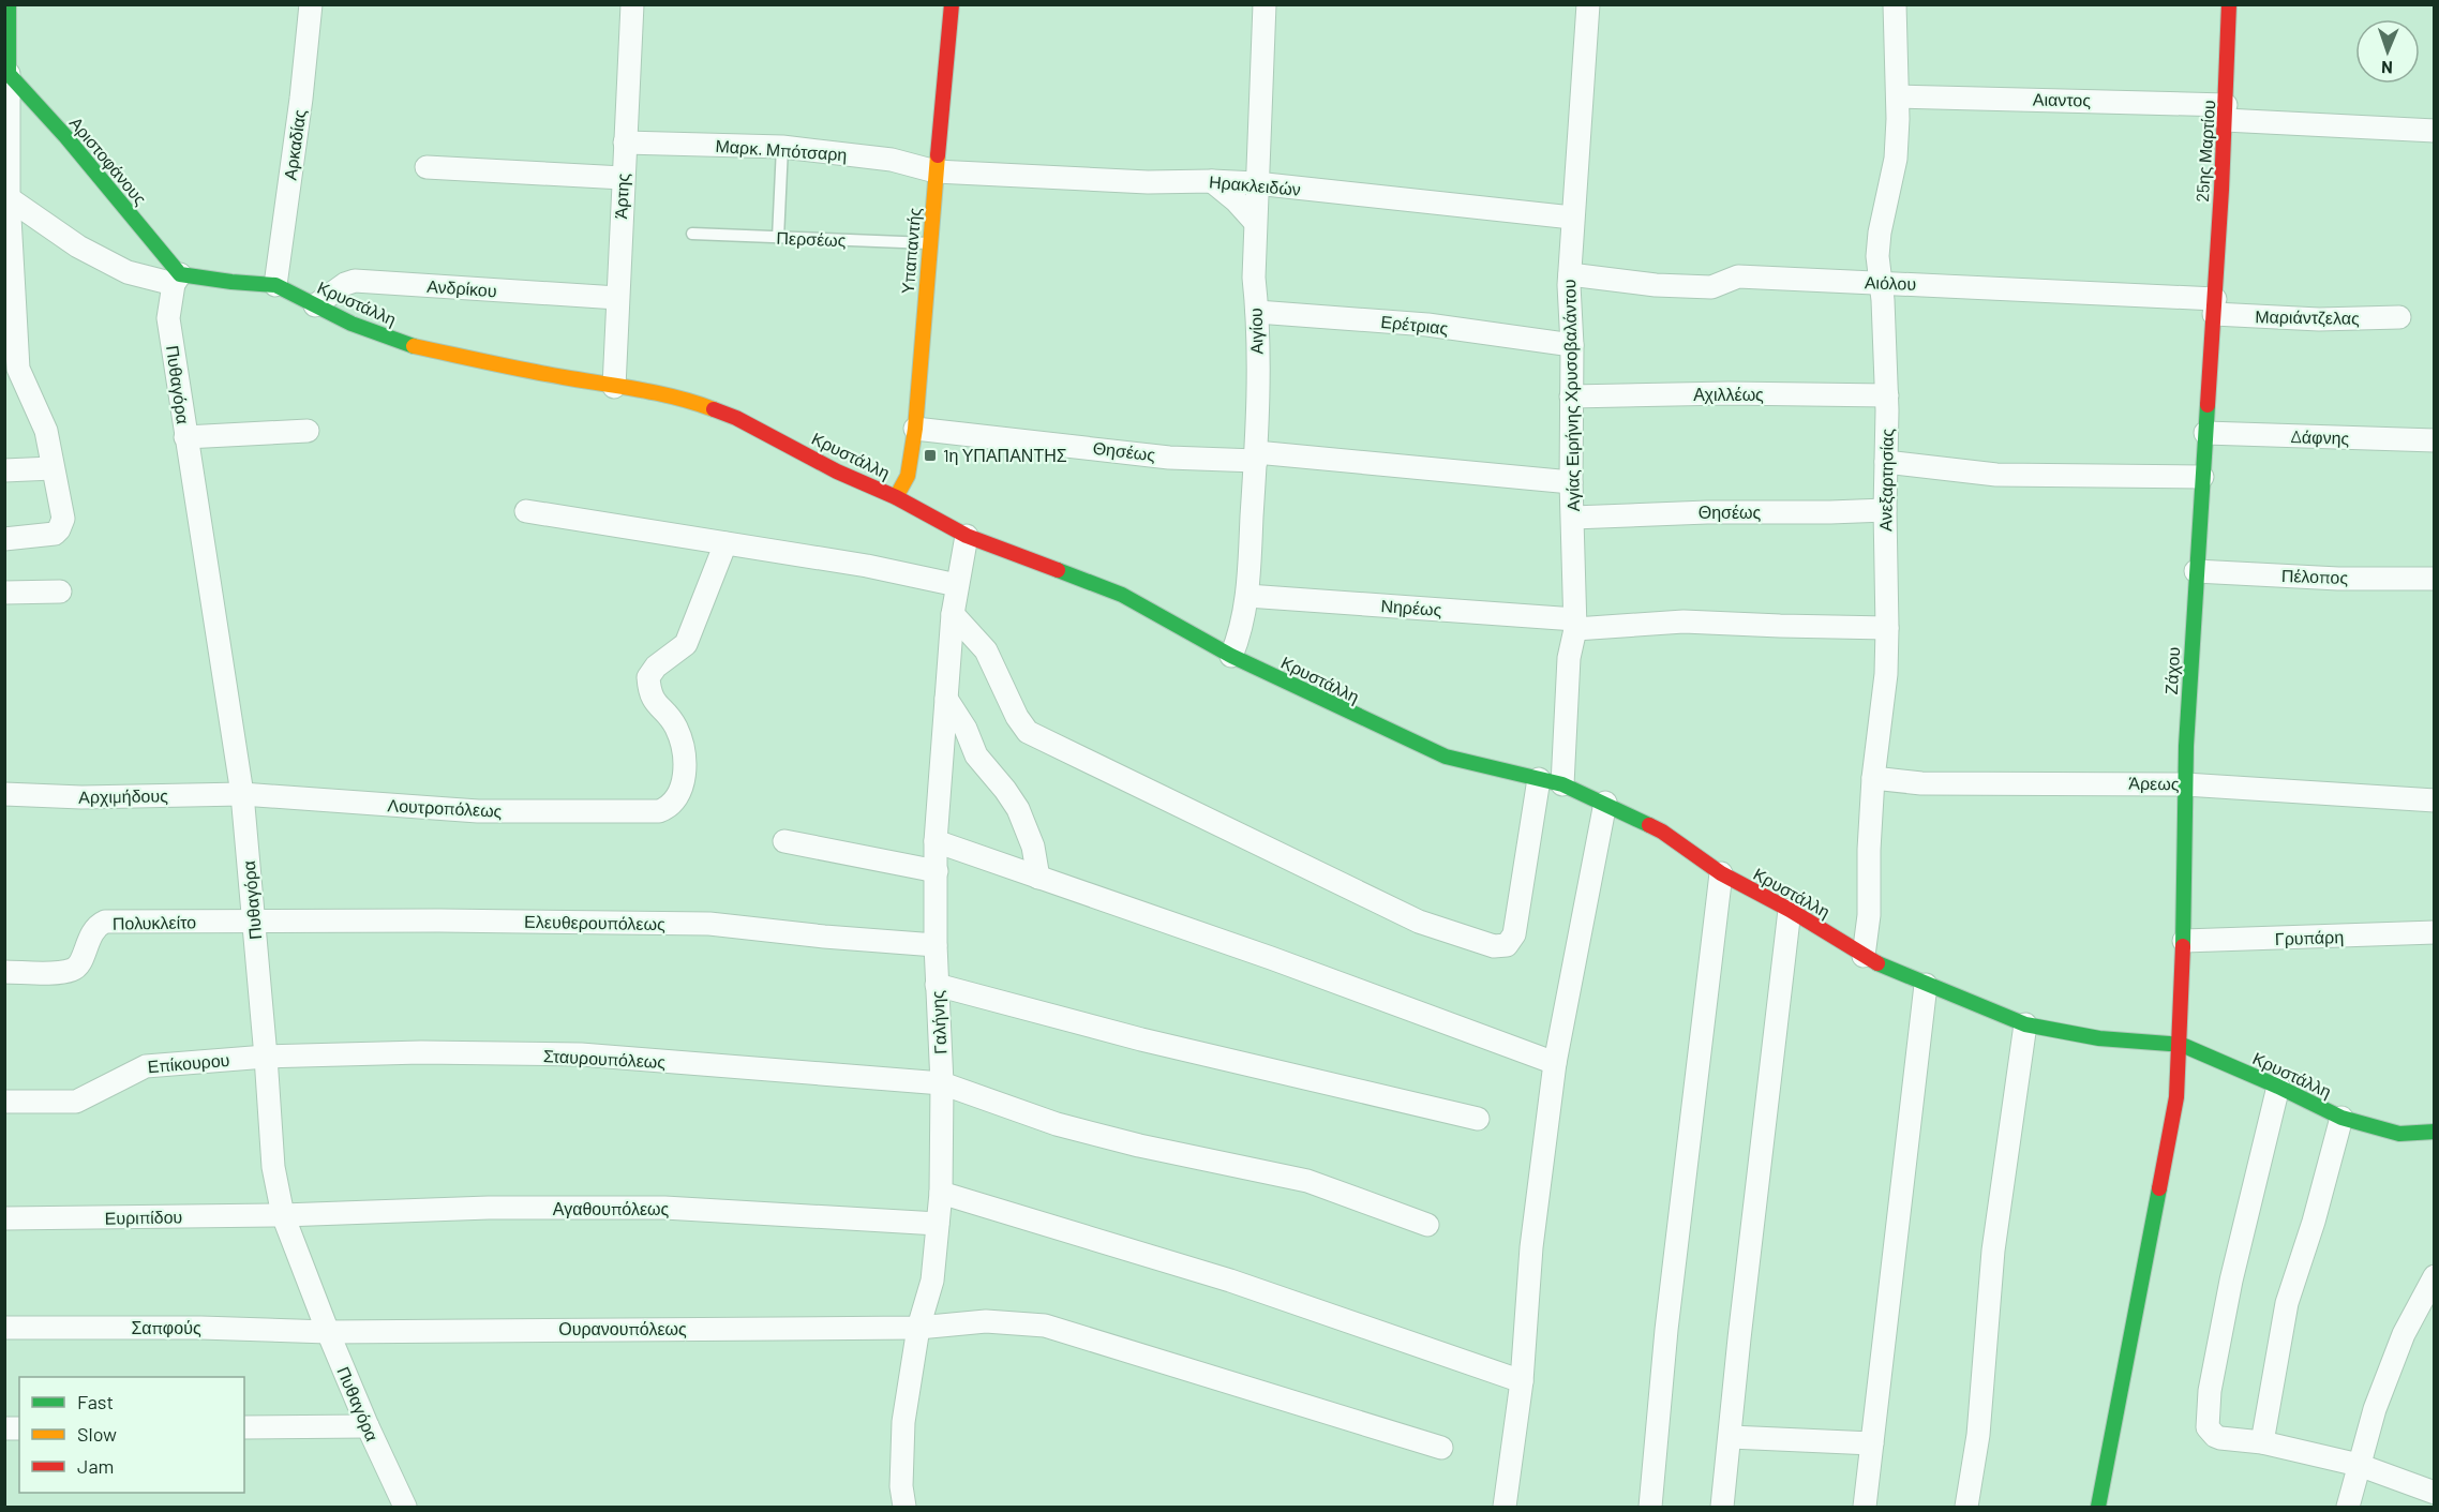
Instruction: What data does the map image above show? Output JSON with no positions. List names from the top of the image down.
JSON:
{
  "streets": {
    "street": [
      "Αιαντος",
      "Αρκαδίας",
      "Μαρκ. Μπότσαρη",
      "25ης Μαρτίου",
      "Αριστοφάνους",
      "Ηρακλειδών",
      "Άρτης",
      "Υπαπαντής",
      "Αιόλου",
      "Ανδρίκου",
      "Κρυστάλλη",
      "Μαριάντζελας",
      "Ερέτριας",
      "Αιγίου",
      "Πυθαγόρα",
      "Αχιλλέως",
      "Αγίας Ειρήνης Χρυσοβαλάντου",
      "Δάφνης",
      "Θησέως",
      "Ανεξαρτησίας",
      "Πέλοπος",
      "Νηρέως",
      "Ζάχου",
      "Άρεως",
      "Αρχιμήδους",
      "Λουτροπόλεως",
      "Πολυκλείτο",
      "Ελευθερουπόλεως",
      "Γρυπάρη",
      "Γαλήνης",
      "Σταυρουπόλεως",
      "Επίκουρου",
      "Αγαθουπόλεως",
      "Ευριπίδου",
      "Σαπφούς",
      "Ουρανουπόλεως"
    ],
    "lane": ["Περσέως"]
  },
  "crossings": [
    ["Αιαντος", "25ης Μαρτίου"],
    ["Αιαντος", "Ανεξαρτησίας"],
    ["Αρκαδίας", "Κρυστάλλη"],
    ["Μαρκ. Μπότσαρη", "Ηρακλειδών"],
    ["Μαρκ. Μπότσαρη", "Άρτης"],
    ["Μαρκ. Μπότσαρη", "Υπαπαντής"],
    ["25ης Μαρτίου", "Αιόλου"],
    ["25ης Μαρτίου", "Μαριάντζελας"],
    ["25ης Μαρτίου", "Ζάχου"],
    ["Αριστοφάνους", "Κρυστάλλη"],
    ["Αριστοφάνους", "Πυθαγόρα"],
    ["Ηρακλειδών", "Υπαπαντής"],
    ["Ηρακλειδών", "Αιγίου"],
    ["Ηρακλειδών", "Αγίας Ειρήνης Χρυσοβαλάντου"],
    ["Άρτης", "Ανδρίκου"],
    ["Άρτης", "Κρυστάλλη"],
    ["Περσέως", "Υπαπαντής"],
    ["Υπαπαντής", "Κρυστάλλη"],
    ["Υπαπαντής", "Θησέως"],
    ["Αιόλου", "Μαριάντζελας"],
    ["Αιόλου", "Αγίας Ειρήνης Χρυσοβαλάντου"],
    ["Αιόλου", "Ανεξαρτησίας"],
    ["Αιόλου", "Ζάχου"],
    ["Ανδρίκου", "Κρυστάλλη"],
    ["Κρυστάλλη", "Αιγίου"],
    ["Κρυστάλλη", "Πυθαγόρα"],
    ["Κρυστάλλη", "Αγίας Ειρήνης Χρυσοβαλάντου"],
    ["Κρυστάλλη", "Ανεξαρτησίας"],
    ["Κρυστάλλη", "Ζάχου"],
    ["Κρυστάλλη", "Γαλήνης"],
    ["Μαριάντζελας", "Ζάχου"],
    ["Ερέτριας", "Αιγίου"],
    ["Ερέτριας", "Αγίας Ειρήνης Χρυσοβαλάντου"],
    ["Αιγίου", "Θησέως"],
    ["Αιγίου", "Νηρέως"],
    ["Πυθαγόρα", "Αρχιμήδους"],
    ["Πυθαγόρα", "Λουτροπόλεως"],
    ["Πυθαγόρα", "Πολυκλείτο"],
    ["Πυθαγόρα", "Ελευθερουπόλεως"],
    ["Πυθαγόρα", "Σταυρουπόλεως"],
    ["Πυθαγόρα", "Επίκουρου"],
    ["Πυθαγόρα", "Αγαθουπόλεως"],
    ["Πυθαγόρα", "Ευριπίδου"],
    ["Πυθαγόρα", "Σαπφούς"],
    ["Πυθαγόρα", "Ουρανουπόλεως"],
    ["Αχιλλέως", "Αγίας Ειρήνης Χρυσοβαλάντου"],
    ["Αχιλλέως", "Ανεξαρτησίας"],
    ["Αγίας Ειρήνης Χρυσοβαλάντου", "Θησέως"],
    ["Αγίας Ειρήνης Χρυσοβαλάντου", "Νηρέως"],
    ["Δάφνης", "Ζάχου"],
    ["Θησέως", "Ανεξαρτησίας"],
    ["Ανεξαρτησίας", "Νηρέως"],
    ["Ανεξαρτησίας", "Άρεως"],
    ["Πέλοπος", "Ζάχου"],
    ["Ζάχου", "Άρεως"],
    ["Ζάχου", "Γρυπάρη"],
    ["Αρχιμήδους", "Λουτροπόλεως"],
    ["Πολυκλείτο", "Ελευθερουπόλεως"],
    ["Ελευθερουπόλεως", "Γαλήνης"],
    ["Γαλήνης", "Σταυρουπόλεως"],
    ["Γαλήνης", "Αγαθουπόλεως"],
    ["Γαλήνης", "Ουρανουπόλεως"],
    ["Σταυρουπόλεως", "Επίκουρου"],
    ["Αγαθουπόλεως", "Ευριπίδου"],
    ["Σαπφούς", "Ουρανουπόλεως"]
  ],
  "places": {
    "transit": ["1η ΥΠΑΠΑΝΤΗΣ"]
  },
  "legend": ["Fast", "Slow", "Jam"],
  "north": "bottom"
}
